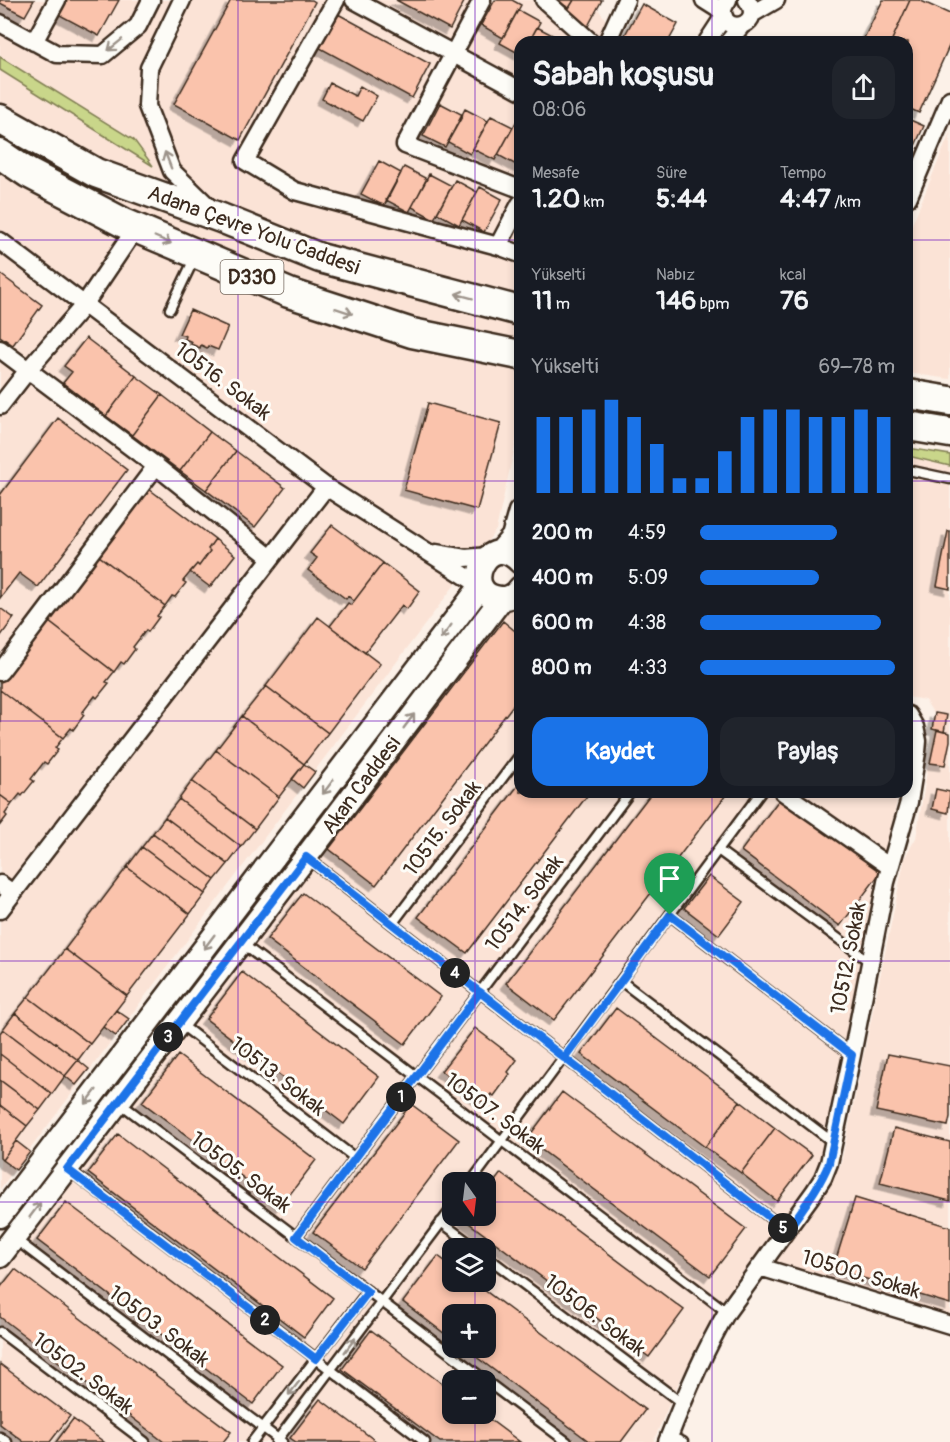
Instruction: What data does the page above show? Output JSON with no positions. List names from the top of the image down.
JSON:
{
  "streets": {
    "highway": ["Adana Çevre Yolu Caddesi", "D330"],
    "street": [
      "10516. Sokak",
      "Akan Caddesi",
      "10512. Sokak",
      "10500. Sokak"
    ],
    "lane": [
      "10515. Sokak",
      "10514. Sokak",
      "10513. Sokak",
      "10507. Sokak",
      "10505. Sokak",
      "10506. Sokak",
      "10503. Sokak",
      "10502. Sokak"
    ]
  },
  "crossings": [
    ["10516. Sokak", "Akan Caddesi"],
    ["Akan Caddesi", "10513. Sokak"],
    ["Akan Caddesi", "10507. Sokak"],
    ["Akan Caddesi", "10505. Sokak"],
    ["Akan Caddesi", "10503. Sokak"],
    ["10514. Sokak", "10513. Sokak"],
    ["10514. Sokak", "10507. Sokak"],
    ["10514. Sokak", "10505. Sokak"],
    ["10512. Sokak", "10507. Sokak"],
    ["10512. Sokak", "10500. Sokak"],
    ["10512. Sokak", "10506. Sokak"]
  ],
  "north": "bottom",
  "page": {
    "heading": ["Sabah koşusu", "08:06"],
    "stats": [
      ["Mesafe", "1.20 km"],
      ["Süre", "5:44"],
      ["Tempo", "4:47 /km"],
      ["Yükselti", "11 m"],
      ["Nabız", "146 bpm"],
      ["kcal", "76"]
    ],
    "chart": ["Yükselti", "69–78 m"],
    "list": [
      {
        "name": "200 m",
        "note": "4:59"
      },
      {
        "name": "400 m",
        "note": "5:09"
      },
      {
        "name": "600 m",
        "note": "4:38"
      },
      {
        "name": "800 m",
        "note": "4:33"
      }
    ],
    "buttons": ["Kaydet", "Paylaş"],
    "pins": [
      "4",
      "3",
      "1",
      "5",
      "2"
    ],
    "map_buttons": ["+", "−"]
  }
}
